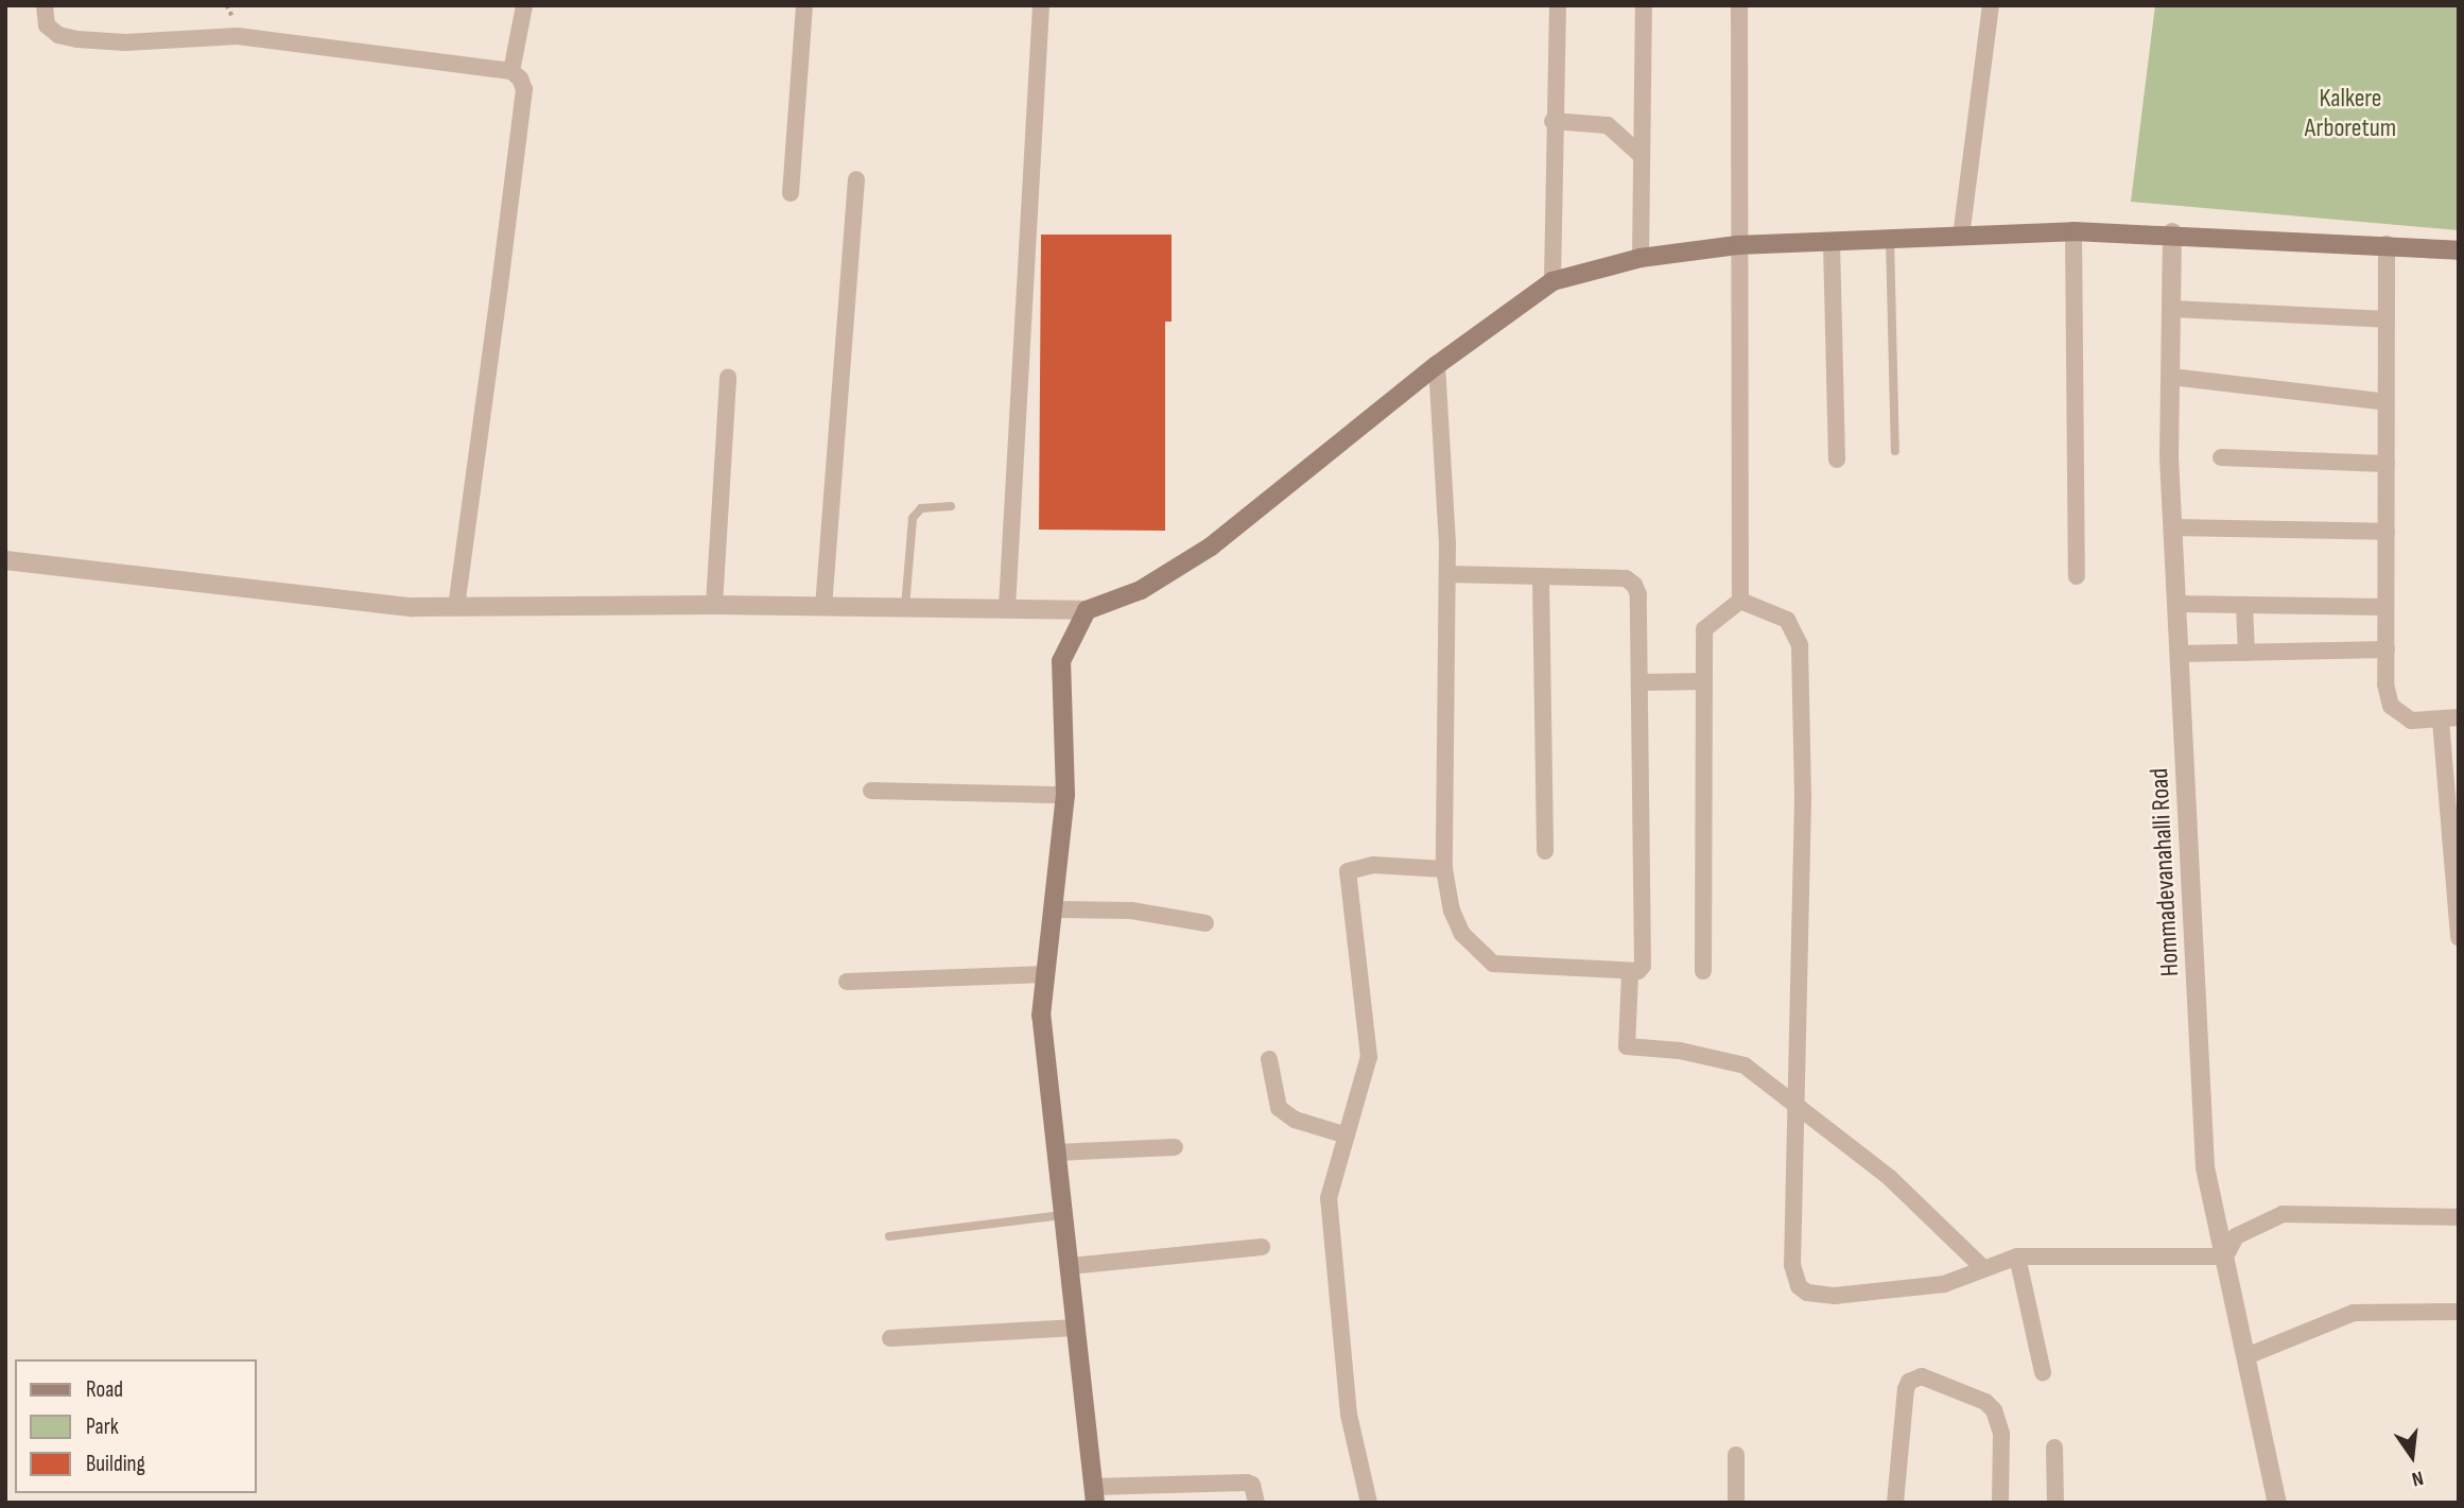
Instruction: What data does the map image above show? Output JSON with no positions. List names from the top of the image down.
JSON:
{
  "streets": {
    "street": ["Hommadevanahalli Road"]
  },
  "parks": ["Kalkere Arboretum"],
  "legend": ["Road", "Park", "Building"],
  "north": "bottom"
}
